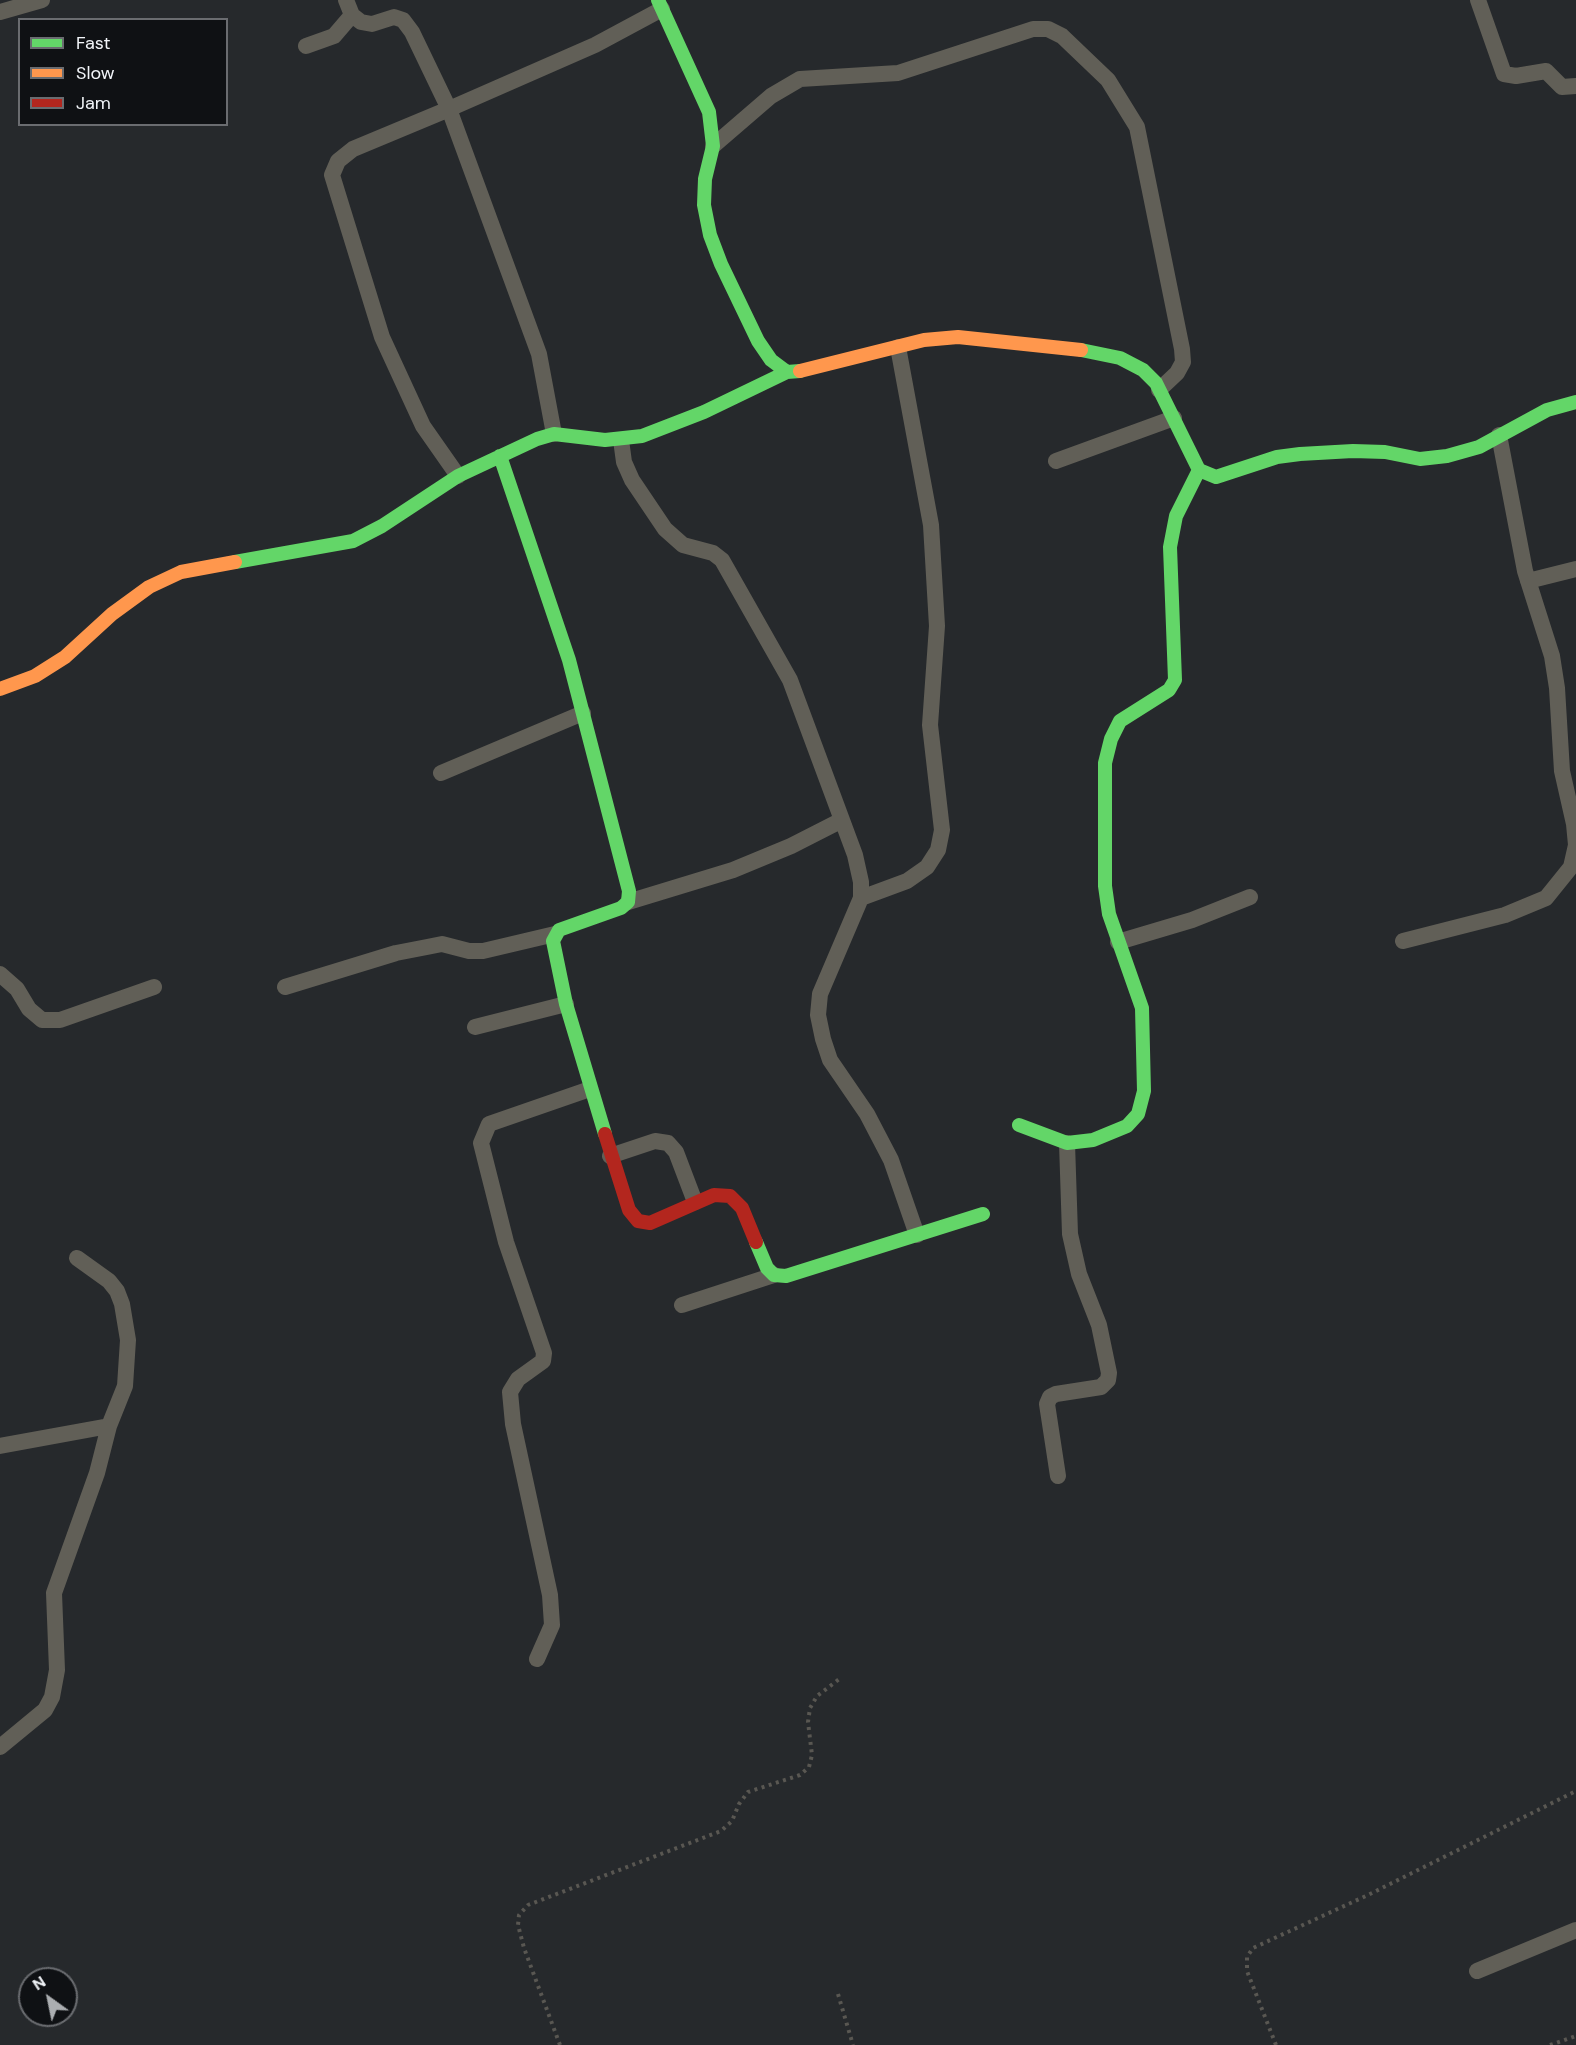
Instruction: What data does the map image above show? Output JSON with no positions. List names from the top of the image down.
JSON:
{
  "legend": ["Fast", "Slow", "Jam"],
  "north": "top left"
}
